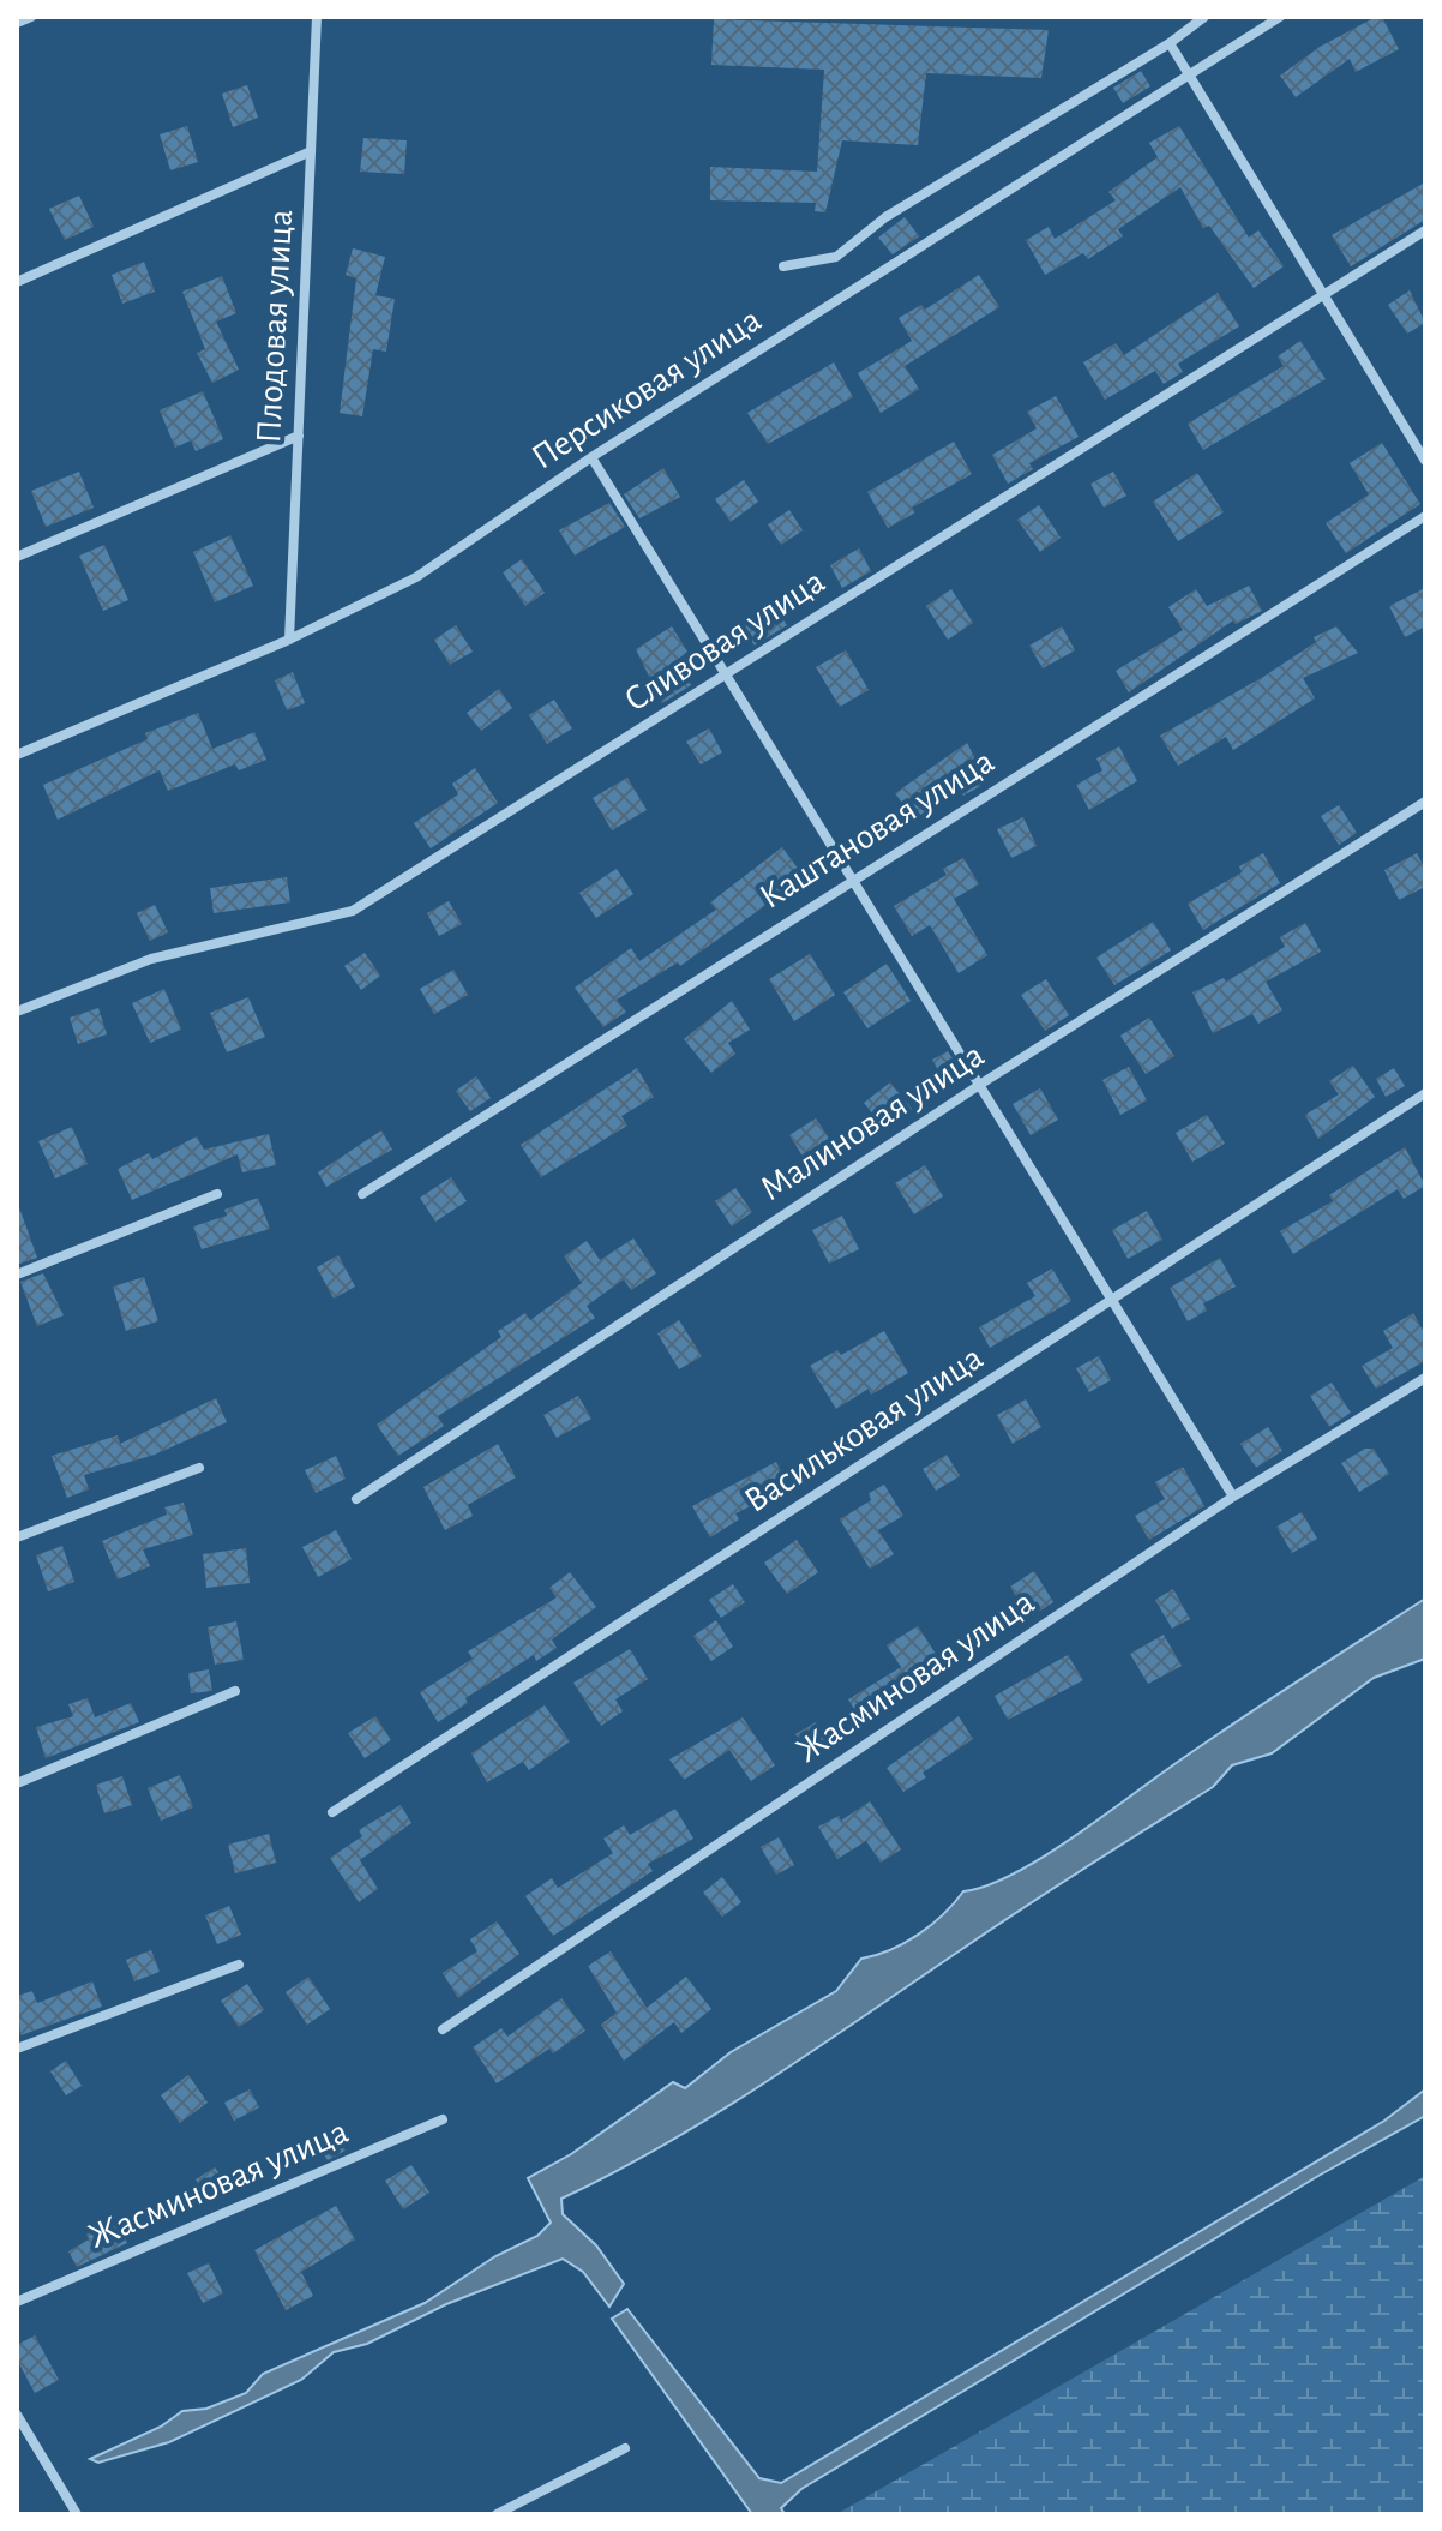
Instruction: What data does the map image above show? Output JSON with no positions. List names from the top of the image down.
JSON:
{
  "streets": {
    "street": [
      "Плодовая улица",
      "Персиковая улица",
      "Сливовая улица",
      "Каштановая улица",
      "Малиновая улица",
      "Васильковая улица",
      "Жасминовая улица"
    ]
  },
  "crossings": [
    ["Плодовая улица", "Персиковая улица"]
  ]
}
